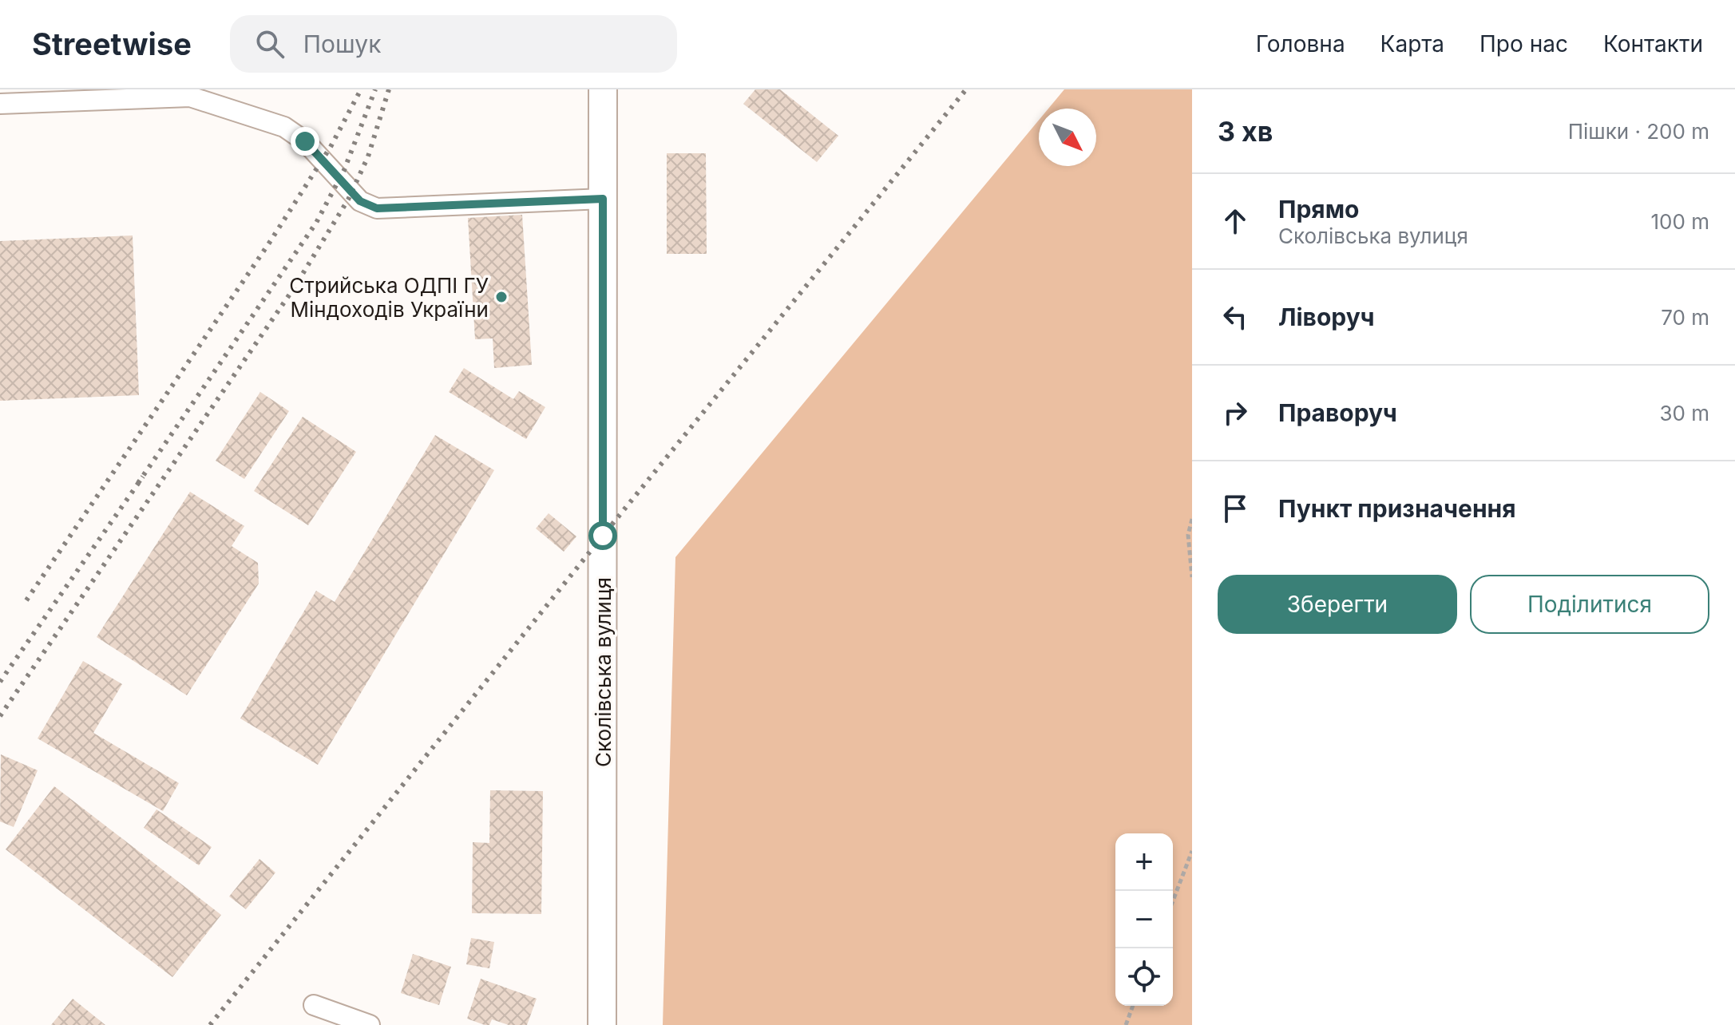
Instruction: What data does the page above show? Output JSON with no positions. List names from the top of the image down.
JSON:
{
  "streets": {
    "street": ["Сколівська вулиця"]
  },
  "places": ["Стрийська ОДПІ ГУ Міндоходів України"],
  "north": "bottom right",
  "page": {
    "header": "Streetwise",
    "search": "Пошук",
    "nav": [
      "Головна",
      "Карта",
      "Про нас",
      "Контакти"
    ],
    "heading": ["3 хв", "Пішки · 200 m"],
    "list": [
      ["Прямо", "Сколівська вулиця", "100 m"],
      ["Ліворуч", "70 m"],
      ["Праворуч", "30 m"],
      "Пункт призначення"
    ],
    "buttons": ["Зберегти", "Поділитися"],
    "map_buttons": ["+", "−"]
  }
}
